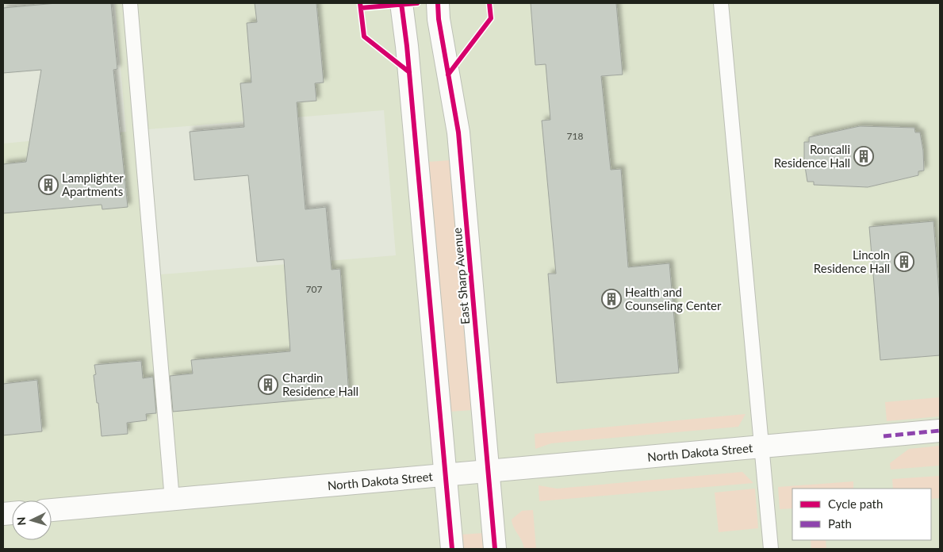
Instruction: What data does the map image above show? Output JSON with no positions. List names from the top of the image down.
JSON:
{
  "streets": {
    "street": ["East Sharp Avenue", "North Dakota Street"]
  },
  "crossings": [
    ["East Sharp Avenue", "North Dakota Street"]
  ],
  "places": {
    "building": [
      "Roncalli Residence Hall",
      "Lamplighter Apartments",
      "Lincoln Residence Hall",
      "Health and Counseling Center",
      "Chardin Residence Hall"
    ]
  },
  "house_numbers": ["718", "707"],
  "legend": ["Cycle path", "Path"],
  "north": "left"
}
